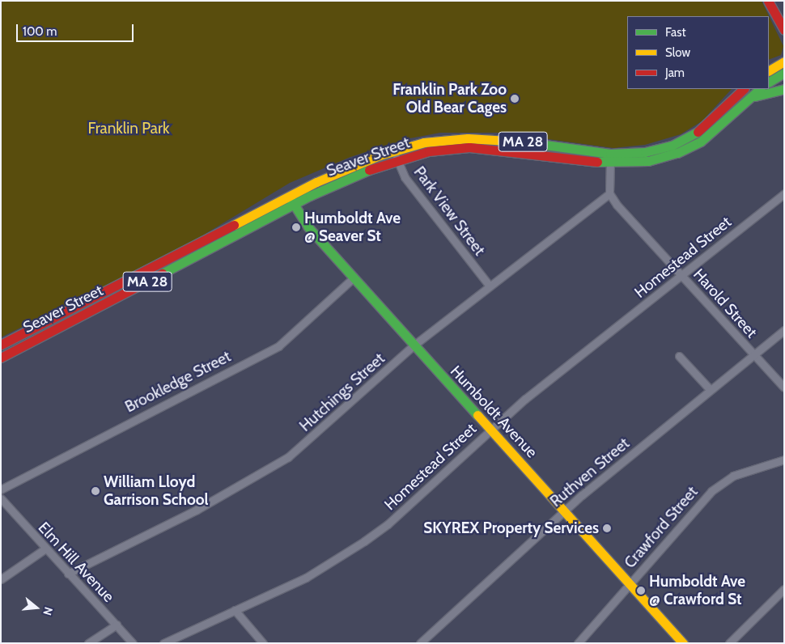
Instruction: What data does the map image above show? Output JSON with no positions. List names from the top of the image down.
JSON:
{
  "streets": {
    "main road": ["MA 28", "Seaver Street", "Humboldt Avenue"],
    "street": [
      "Park View Street",
      "Homestead Street",
      "Harold Street",
      "Brookledge Street",
      "Hutchings Street",
      "Ruthven Street",
      "Crawford Street",
      "Elm Hill Avenue"
    ]
  },
  "crossings": [
    ["Seaver Street", "Park View Street"],
    ["Seaver Street", "Humboldt Avenue"],
    ["Park View Street", "Hutchings Street"],
    ["Homestead Street", "Harold Street"],
    ["Homestead Street", "Humboldt Avenue"],
    ["Harold Street", "Hutchings Street"],
    ["Harold Street", "Ruthven Street"],
    ["Brookledge Street", "Humboldt Avenue"],
    ["Hutchings Street", "Humboldt Avenue"],
    ["Hutchings Street", "Elm Hill Avenue"],
    ["Humboldt Avenue", "Ruthven Street"],
    ["Humboldt Avenue", "Crawford Street"]
  ],
  "parks": ["Franklin Park"],
  "places": [
    "Franklin Park Zoo Old Bear Cages",
    "Humboldt Ave @ Seaver St",
    "William Lloyd Garrison School",
    "SKYREX Property Services",
    "Humboldt Ave @ Crawford St"
  ],
  "legend": ["Fast", "Slow", "Jam"],
  "scale_bar": "100 m",
  "north": "right"
}
